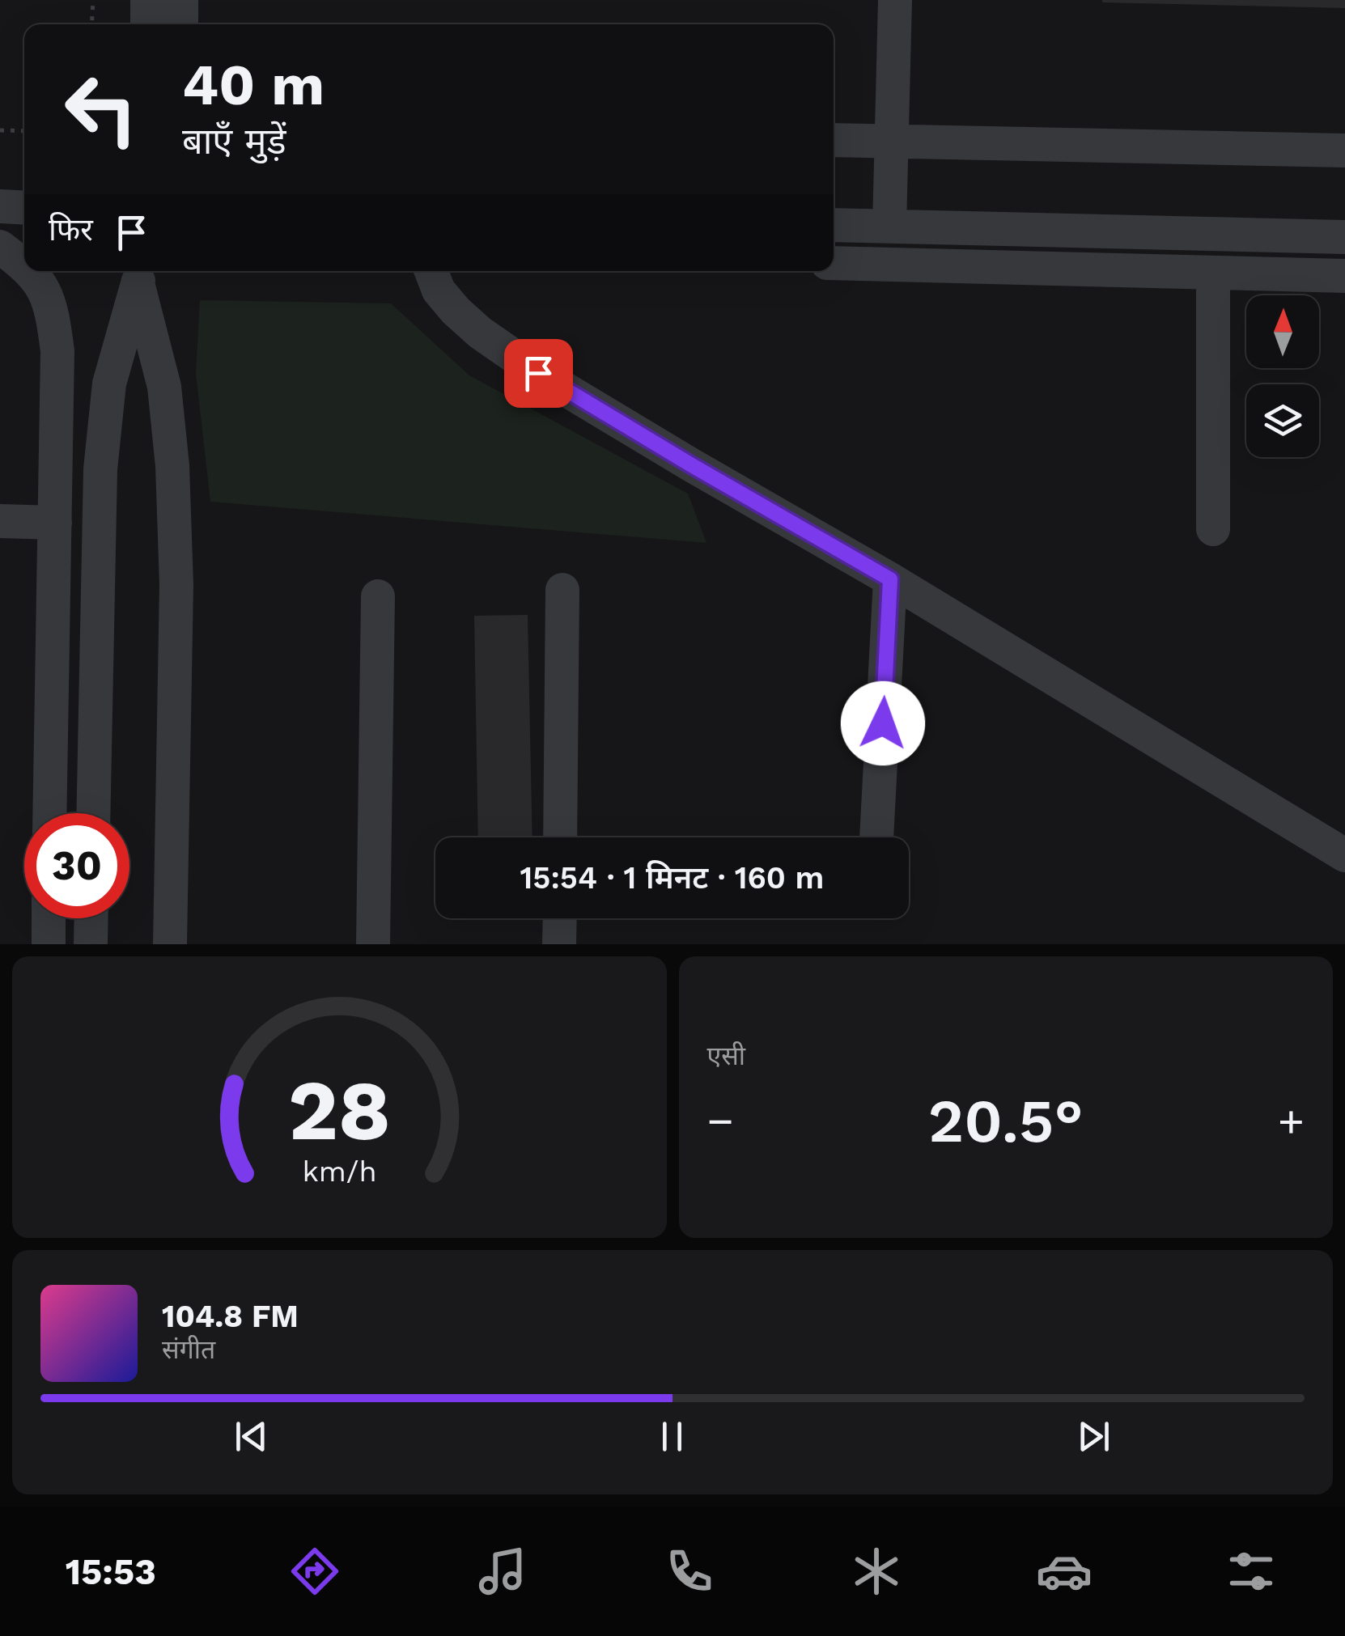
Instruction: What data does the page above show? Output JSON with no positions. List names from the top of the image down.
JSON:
{
  "north": "top",
  "page": {
    "turn": ["40 m", "बाएँ मुड़ें"],
    "then": "फिर",
    "limit": "30",
    "trip": "15:54 · 1 मिनट · 160 m",
    "tile": "एसी",
    "heat": ["−", "20.5°", "+"],
    "song": ["104.8 FM", "संगीत"],
    "tabs": "15:53",
    "gauge": ["28", "km/h"]
  }
}
